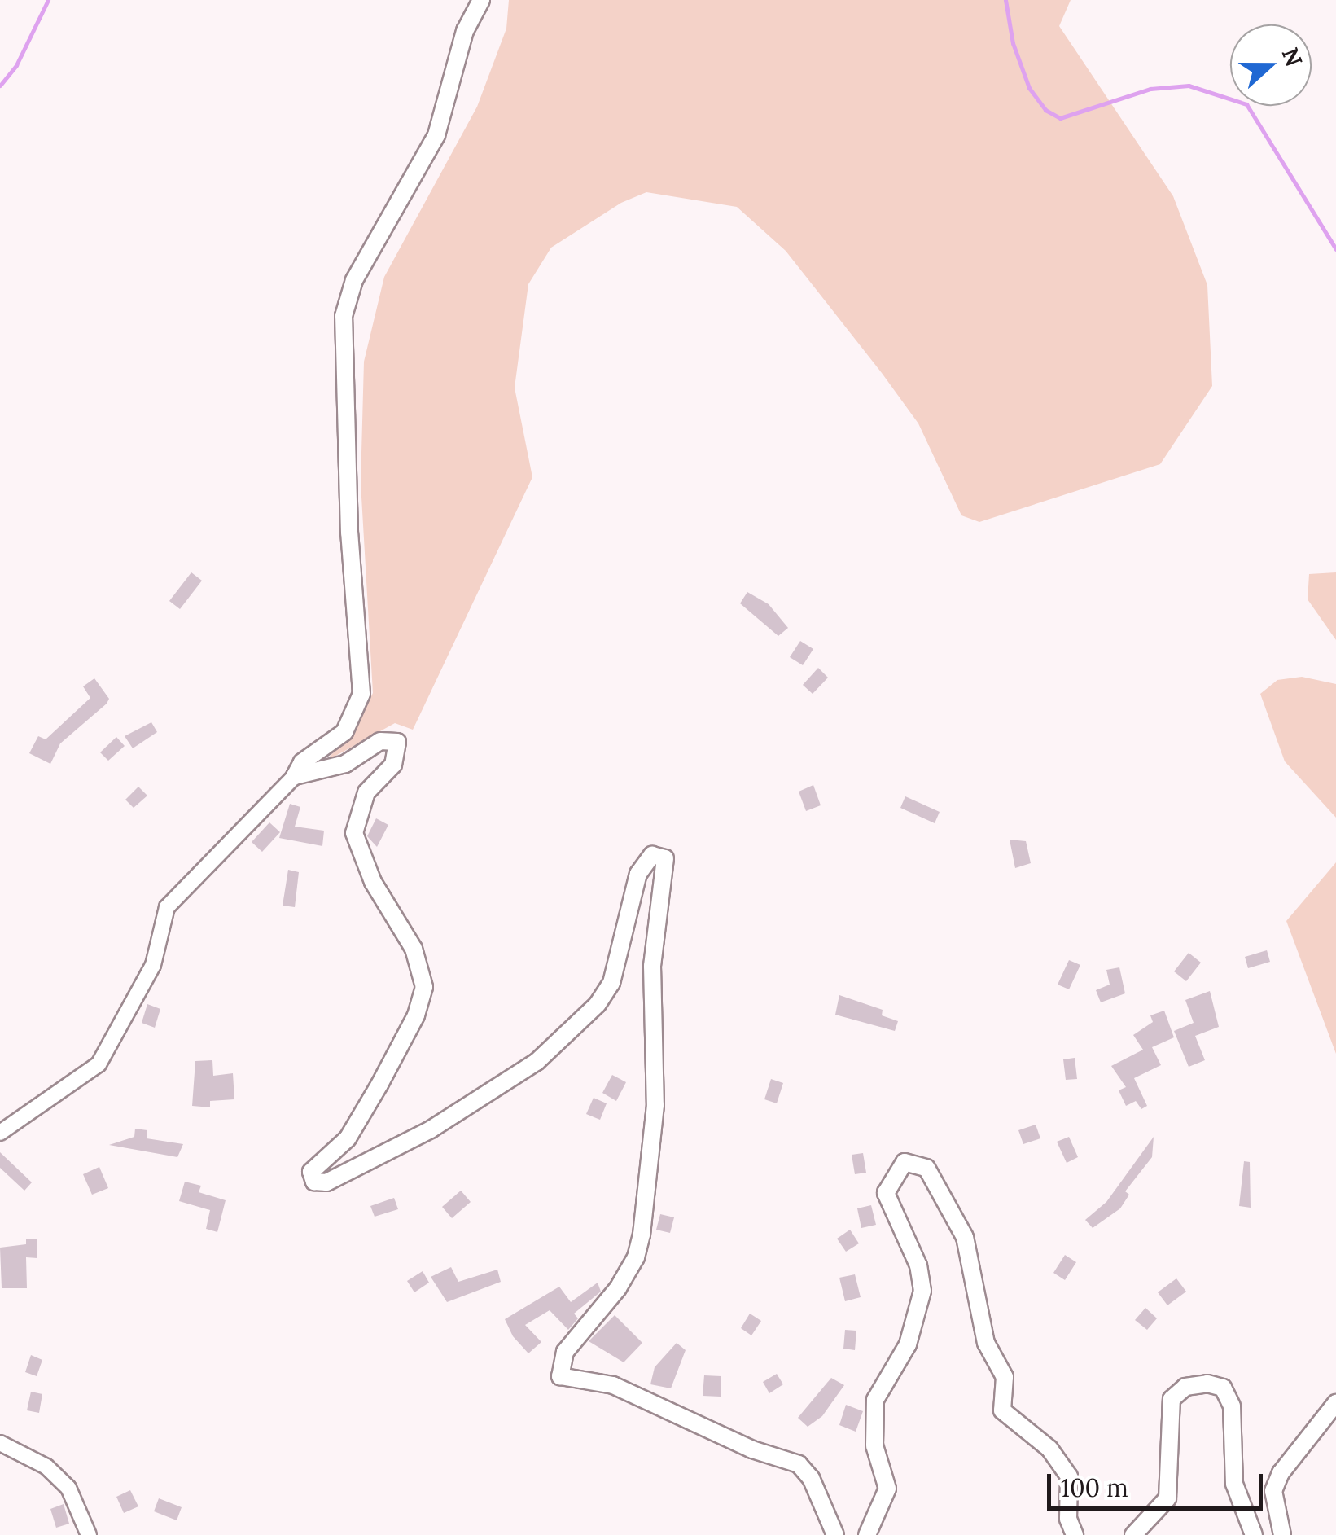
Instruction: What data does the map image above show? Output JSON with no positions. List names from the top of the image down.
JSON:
{
  "scale_bar": "100 m",
  "north": "right"
}
